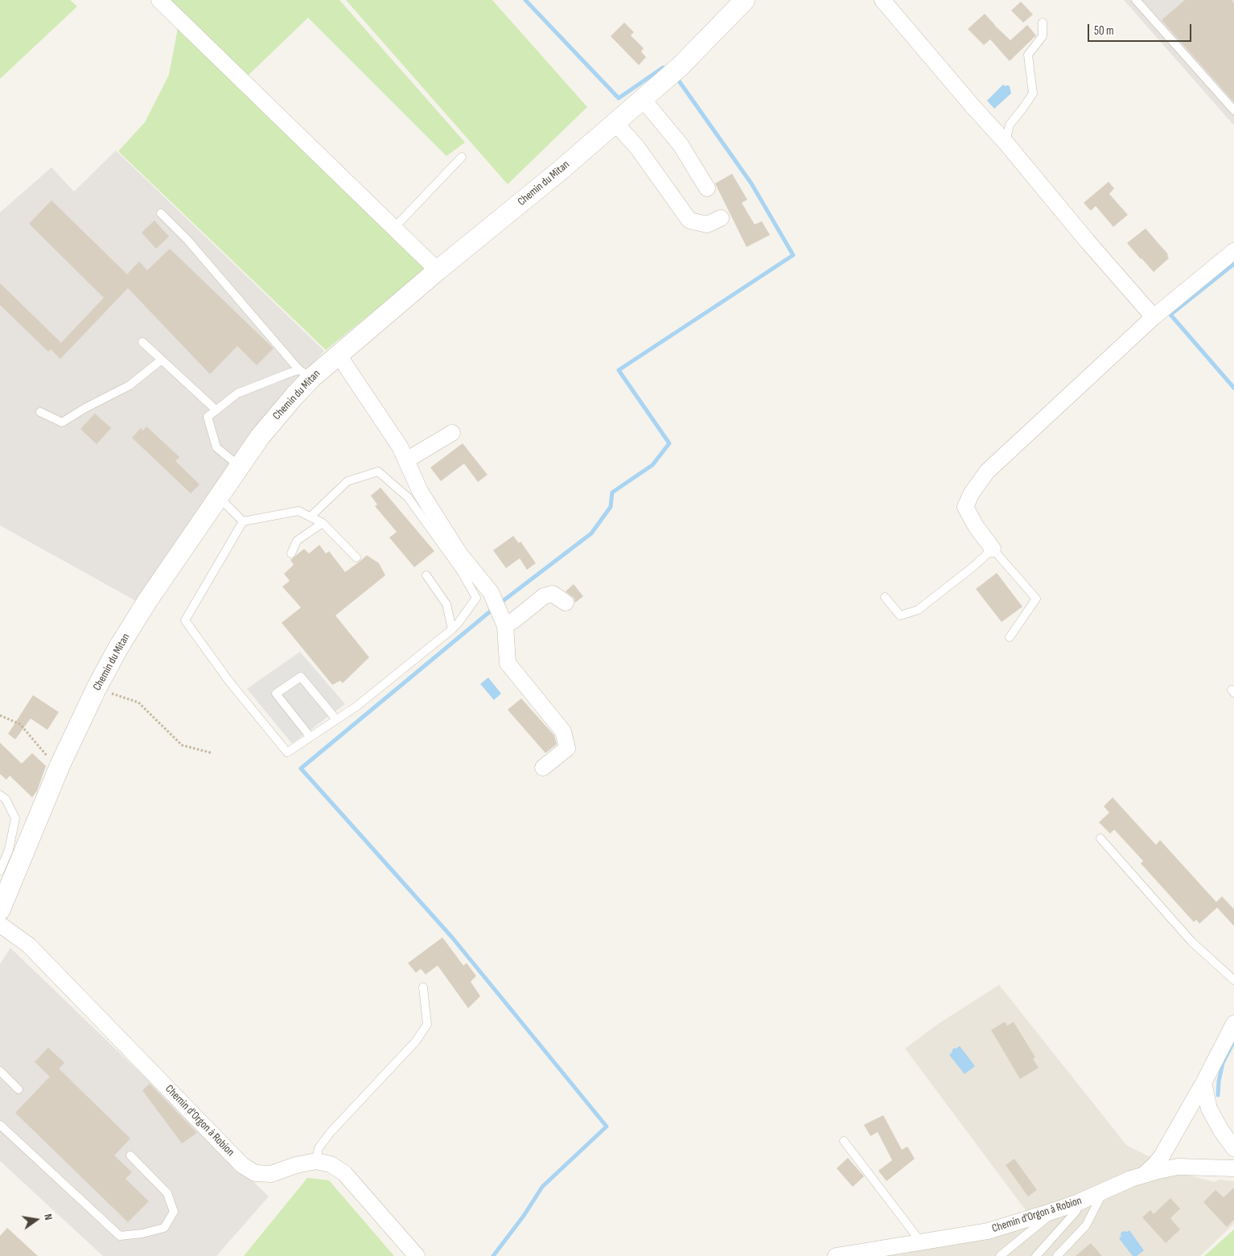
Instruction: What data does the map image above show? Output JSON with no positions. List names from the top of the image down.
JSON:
{
  "streets": {
    "street": ["Chemin du Mitan", "Chemin d'Orgon à Robion"]
  },
  "scale_bar": "50 m",
  "north": "right"
}
